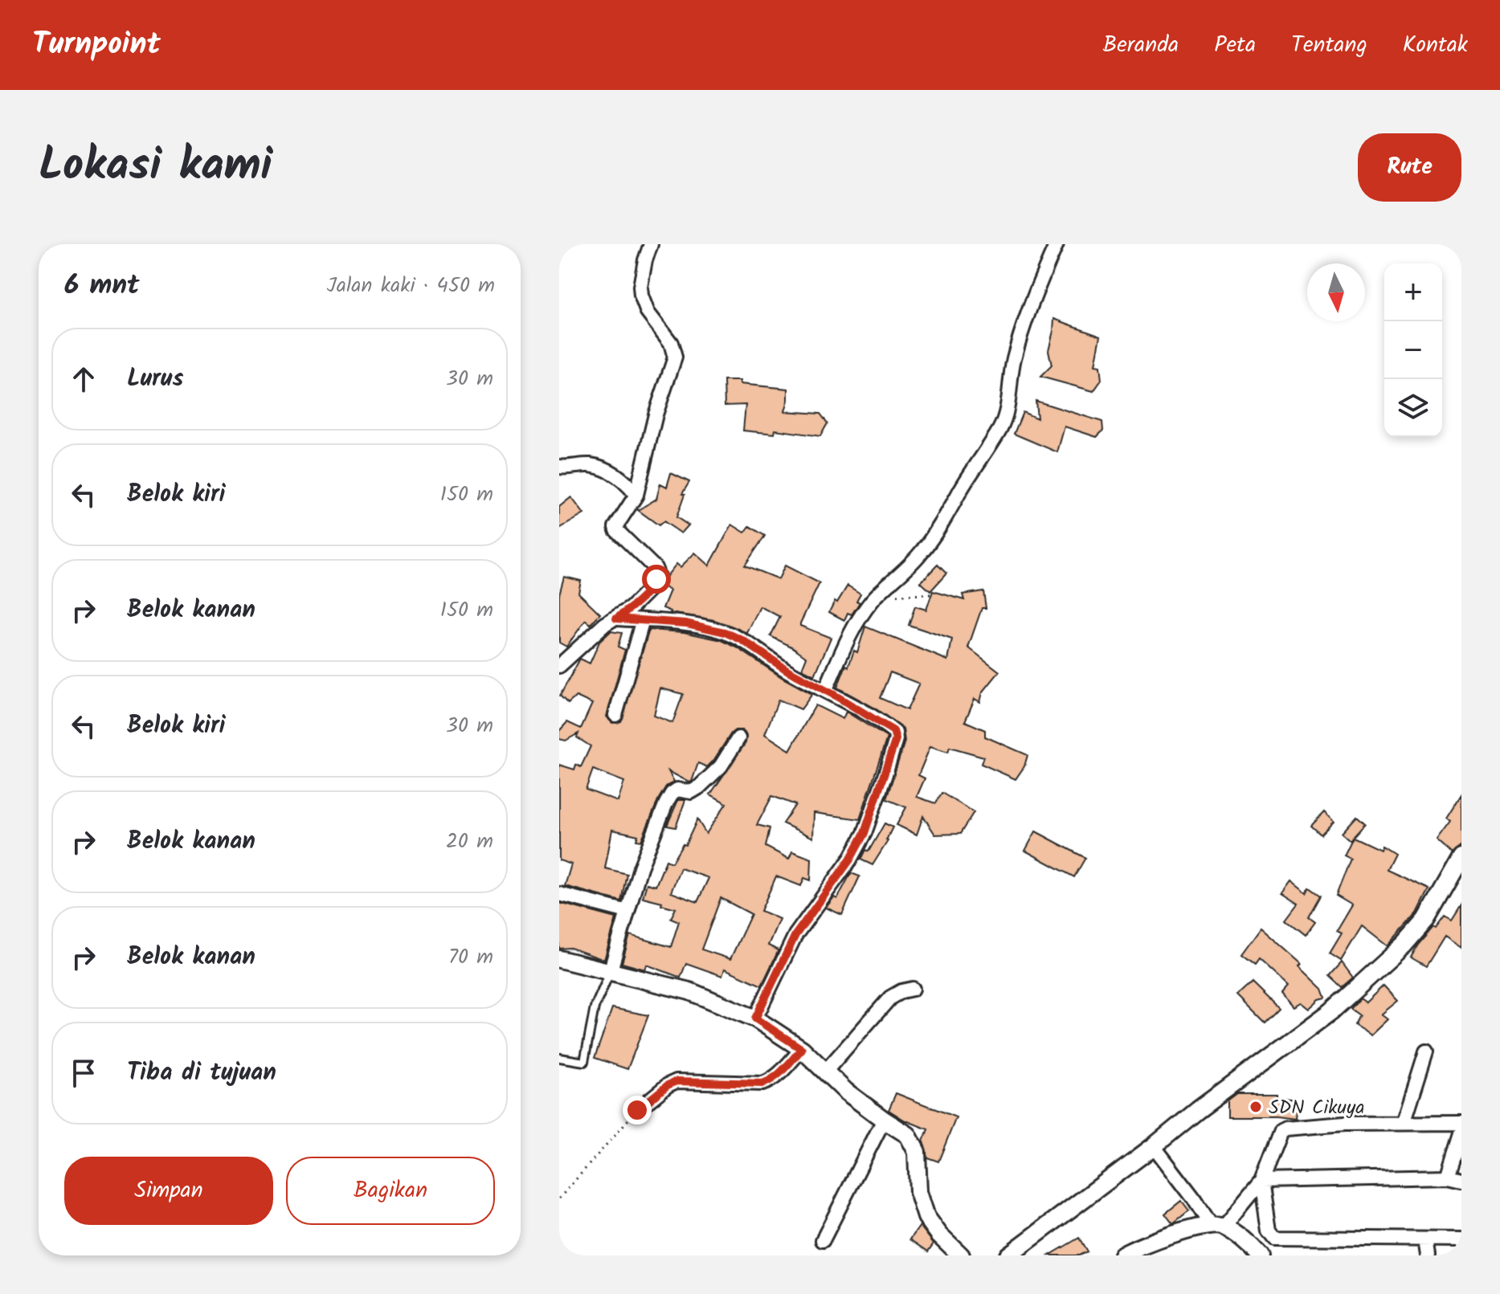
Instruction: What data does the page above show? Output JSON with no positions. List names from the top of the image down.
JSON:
{
  "places": ["SDN Cikuya"],
  "north": "bottom",
  "page": {
    "header": "Turnpoint",
    "nav": [
      "Beranda",
      "Peta",
      "Tentang",
      "Kontak"
    ],
    "title": "Lokasi kami",
    "buttons": [
      "Rute",
      ["Simpan", "Bagikan"]
    ],
    "heading": ["6 mnt", "Jalan kaki · 450 m"],
    "map_buttons": ["+", "−"],
    "list": [
      ["Lurus", "30 m"],
      ["Belok kiri", "150 m"],
      ["Belok kanan", "150 m"],
      ["Belok kiri", "30 m"],
      ["Belok kanan", "20 m"],
      ["Belok kanan", "70 m"],
      "Tiba di tujuan"
    ]
  }
}
